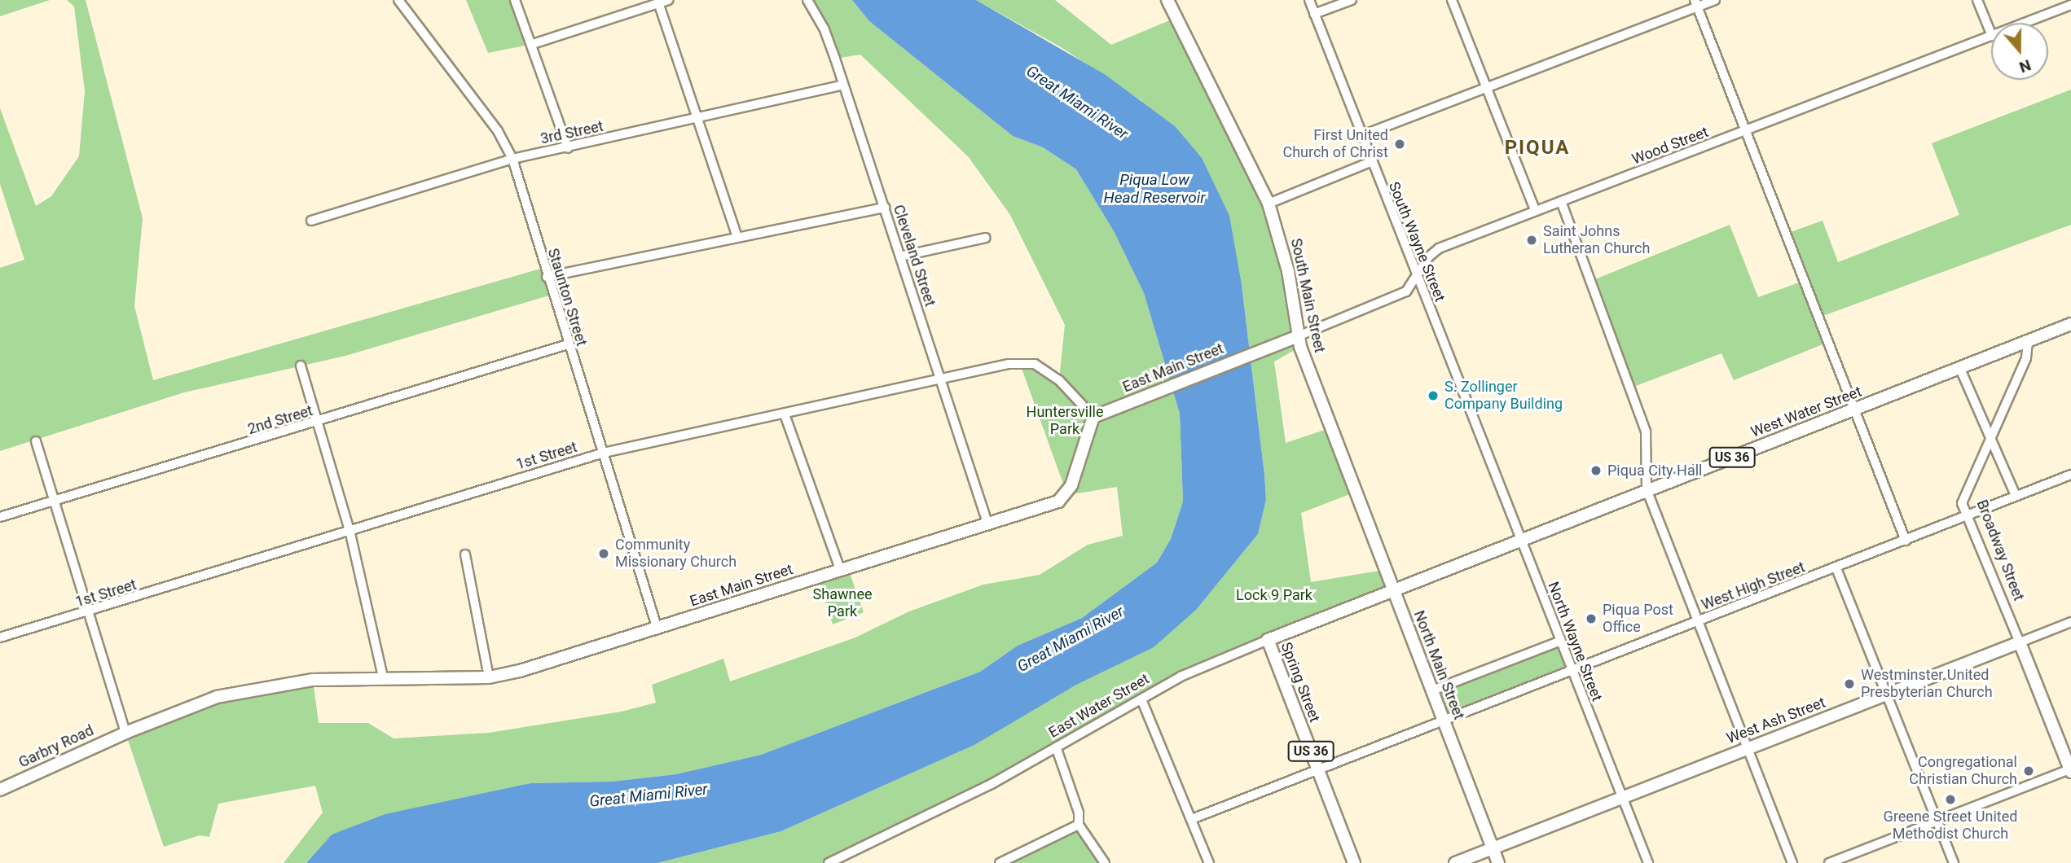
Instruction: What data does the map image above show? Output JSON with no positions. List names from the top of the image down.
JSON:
{
  "streets": {
    "street": [
      "3rd Street",
      "Wood Street",
      "South Wayne Street",
      "Cleveland Street",
      "South Main Street",
      "Staunton Street",
      "East Main Street",
      "West Water Street",
      "2nd Street",
      "1st Street",
      "US 36",
      "Broadway Street",
      "West High Street",
      "North Wayne Street",
      "North Main Street",
      "Spring Street",
      "East Water Street",
      "West Ash Street",
      "Garbry Road"
    ]
  },
  "crossings": [
    ["3rd Street", "Cleveland Street"],
    ["3rd Street", "Staunton Street"],
    ["Wood Street", "South Wayne Street"],
    ["Wood Street", "South Main Street"],
    ["Wood Street", "East Main Street"],
    ["South Wayne Street", "North Wayne Street"],
    ["Cleveland Street", "East Main Street"],
    ["Cleveland Street", "1st Street"],
    ["South Main Street", "East Main Street"],
    ["South Main Street", "North Main Street"],
    ["Staunton Street", "East Main Street"],
    ["Staunton Street", "2nd Street"],
    ["Staunton Street", "1st Street"],
    ["East Main Street", "1st Street"],
    ["East Main Street", "Garbry Road"],
    ["West Water Street", "Broadway Street"],
    ["West Water Street", "North Wayne Street"],
    ["West Water Street", "North Main Street"],
    ["West Water Street", "East Water Street"],
    ["Broadway Street", "West High Street"],
    ["Broadway Street", "West Ash Street"],
    ["West High Street", "North Wayne Street"],
    ["West High Street", "North Main Street"],
    ["West High Street", "Spring Street"],
    ["North Wayne Street", "West Ash Street"],
    ["North Main Street", "East Water Street"],
    ["North Main Street", "West Ash Street"],
    ["Spring Street", "East Water Street"]
  ],
  "districts": ["PIQUA"],
  "water": ["Great Miami River", "Piqua Low Head Reservoir"],
  "parks": ["Huntersville Park", "Shawnee Park", "Lock 9 Park"],
  "places": [
    "First United Church of Christ",
    "Saint Johns Lutheran Church",
    "S. Zollinger Company Building",
    "Piqua City Hall",
    "Community Missionary Church",
    "Piqua Post Office",
    "Westminster United Presbyterian Church",
    "Congregational Christian Church",
    "Greene Street United Methodist Church"
  ],
  "north": "bottom"
}
